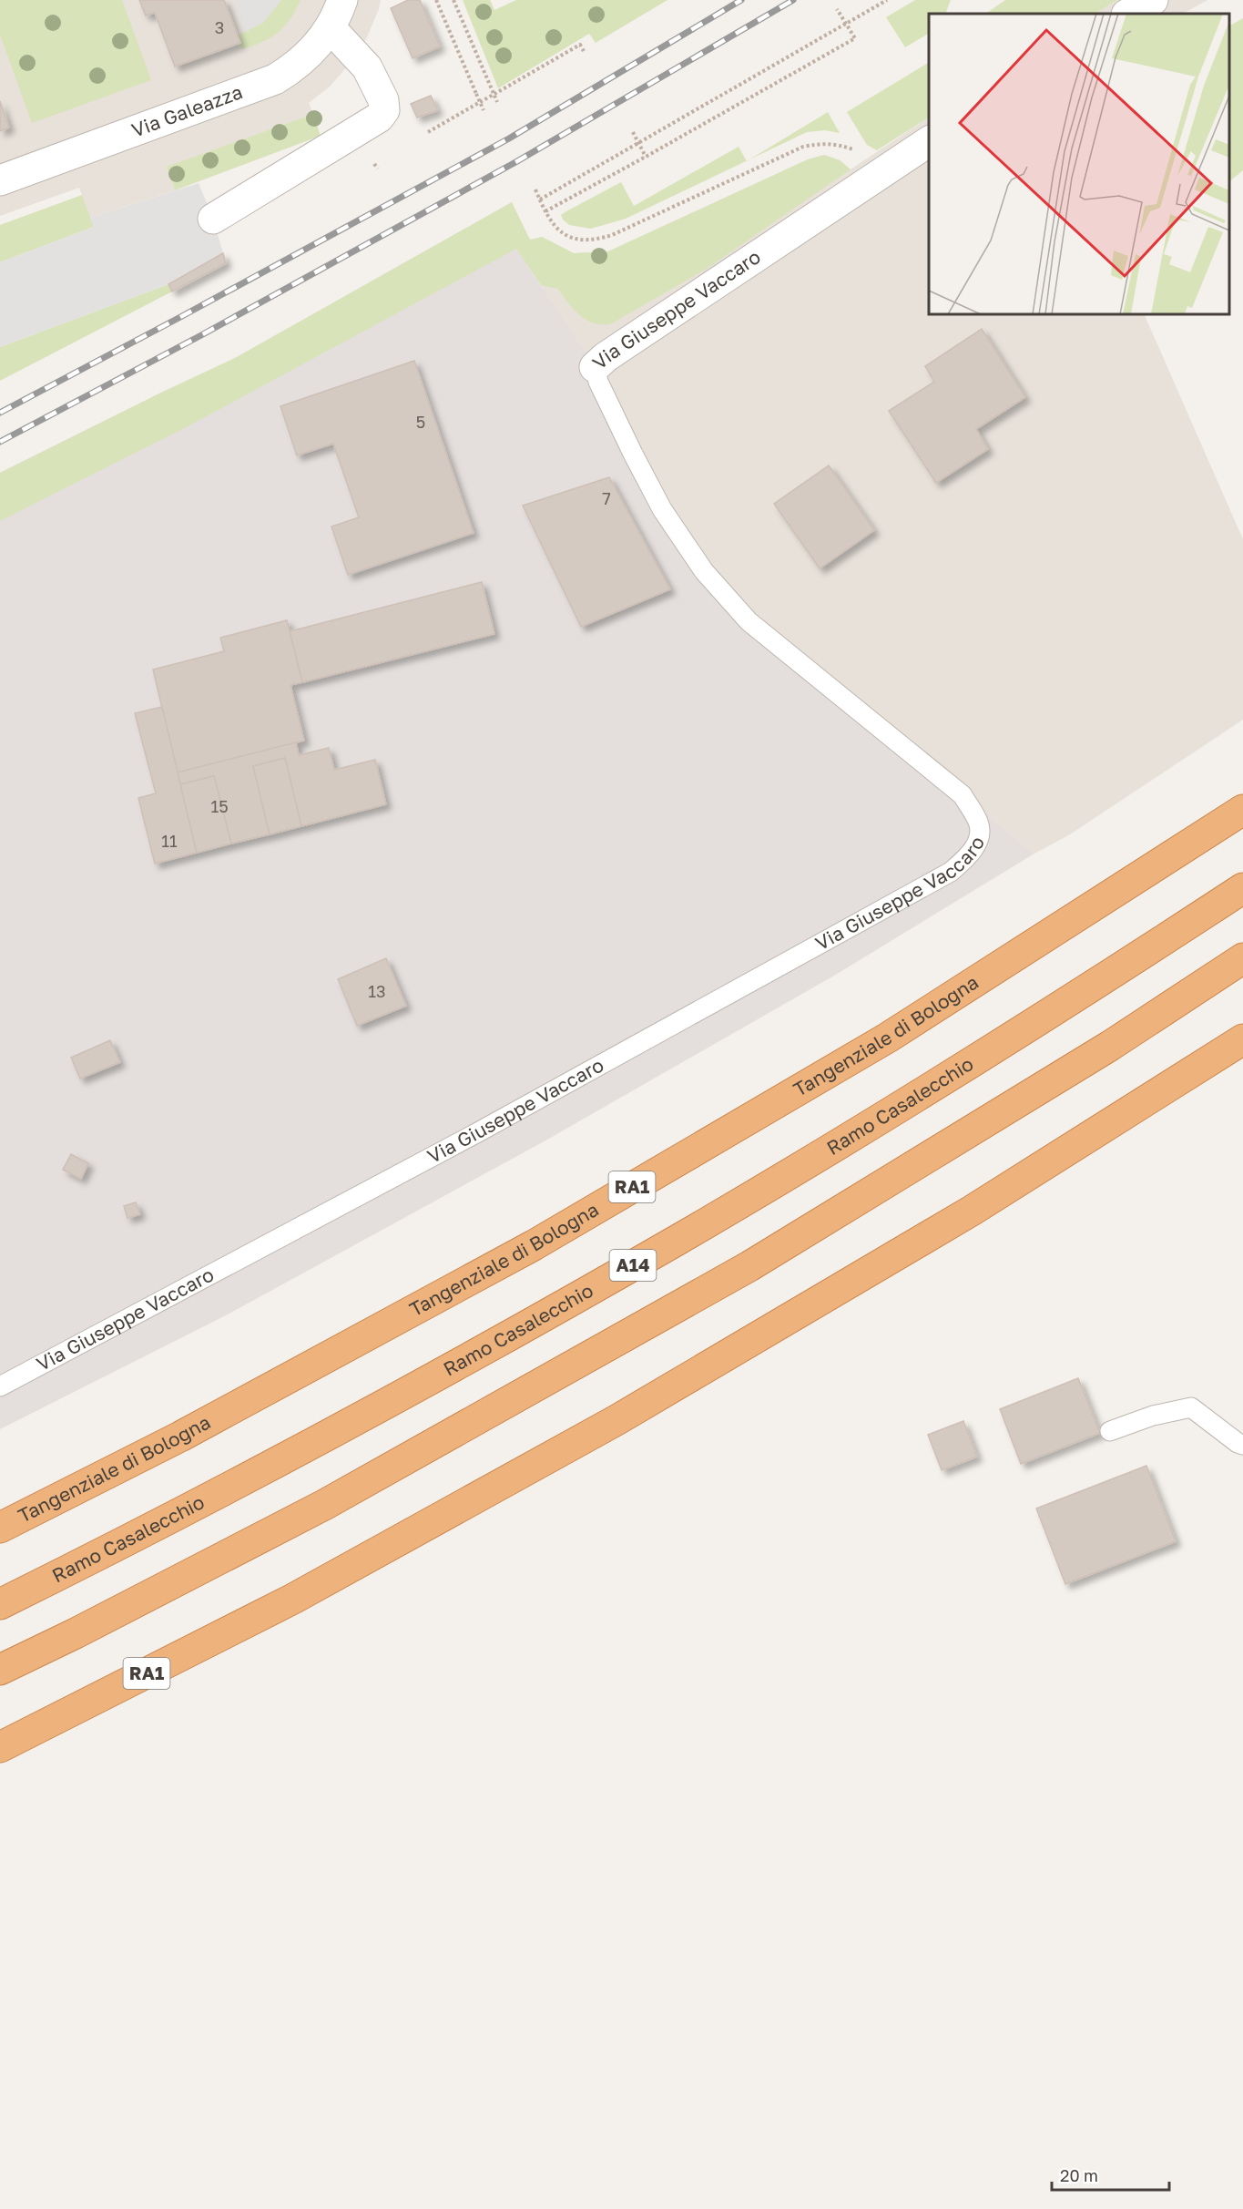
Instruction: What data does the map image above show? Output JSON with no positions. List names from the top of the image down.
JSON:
{
  "streets": {
    "highway": [
      "Tangenziale di Bologna",
      "Ramo Casalecchio",
      "RA1",
      "A14"
    ],
    "street": ["Via Galeazza", "Via Giuseppe Vaccaro"]
  },
  "house_numbers": [
    "3",
    "5",
    "7",
    "15",
    "11",
    "13"
  ],
  "scale_bar": "20 m"
}
